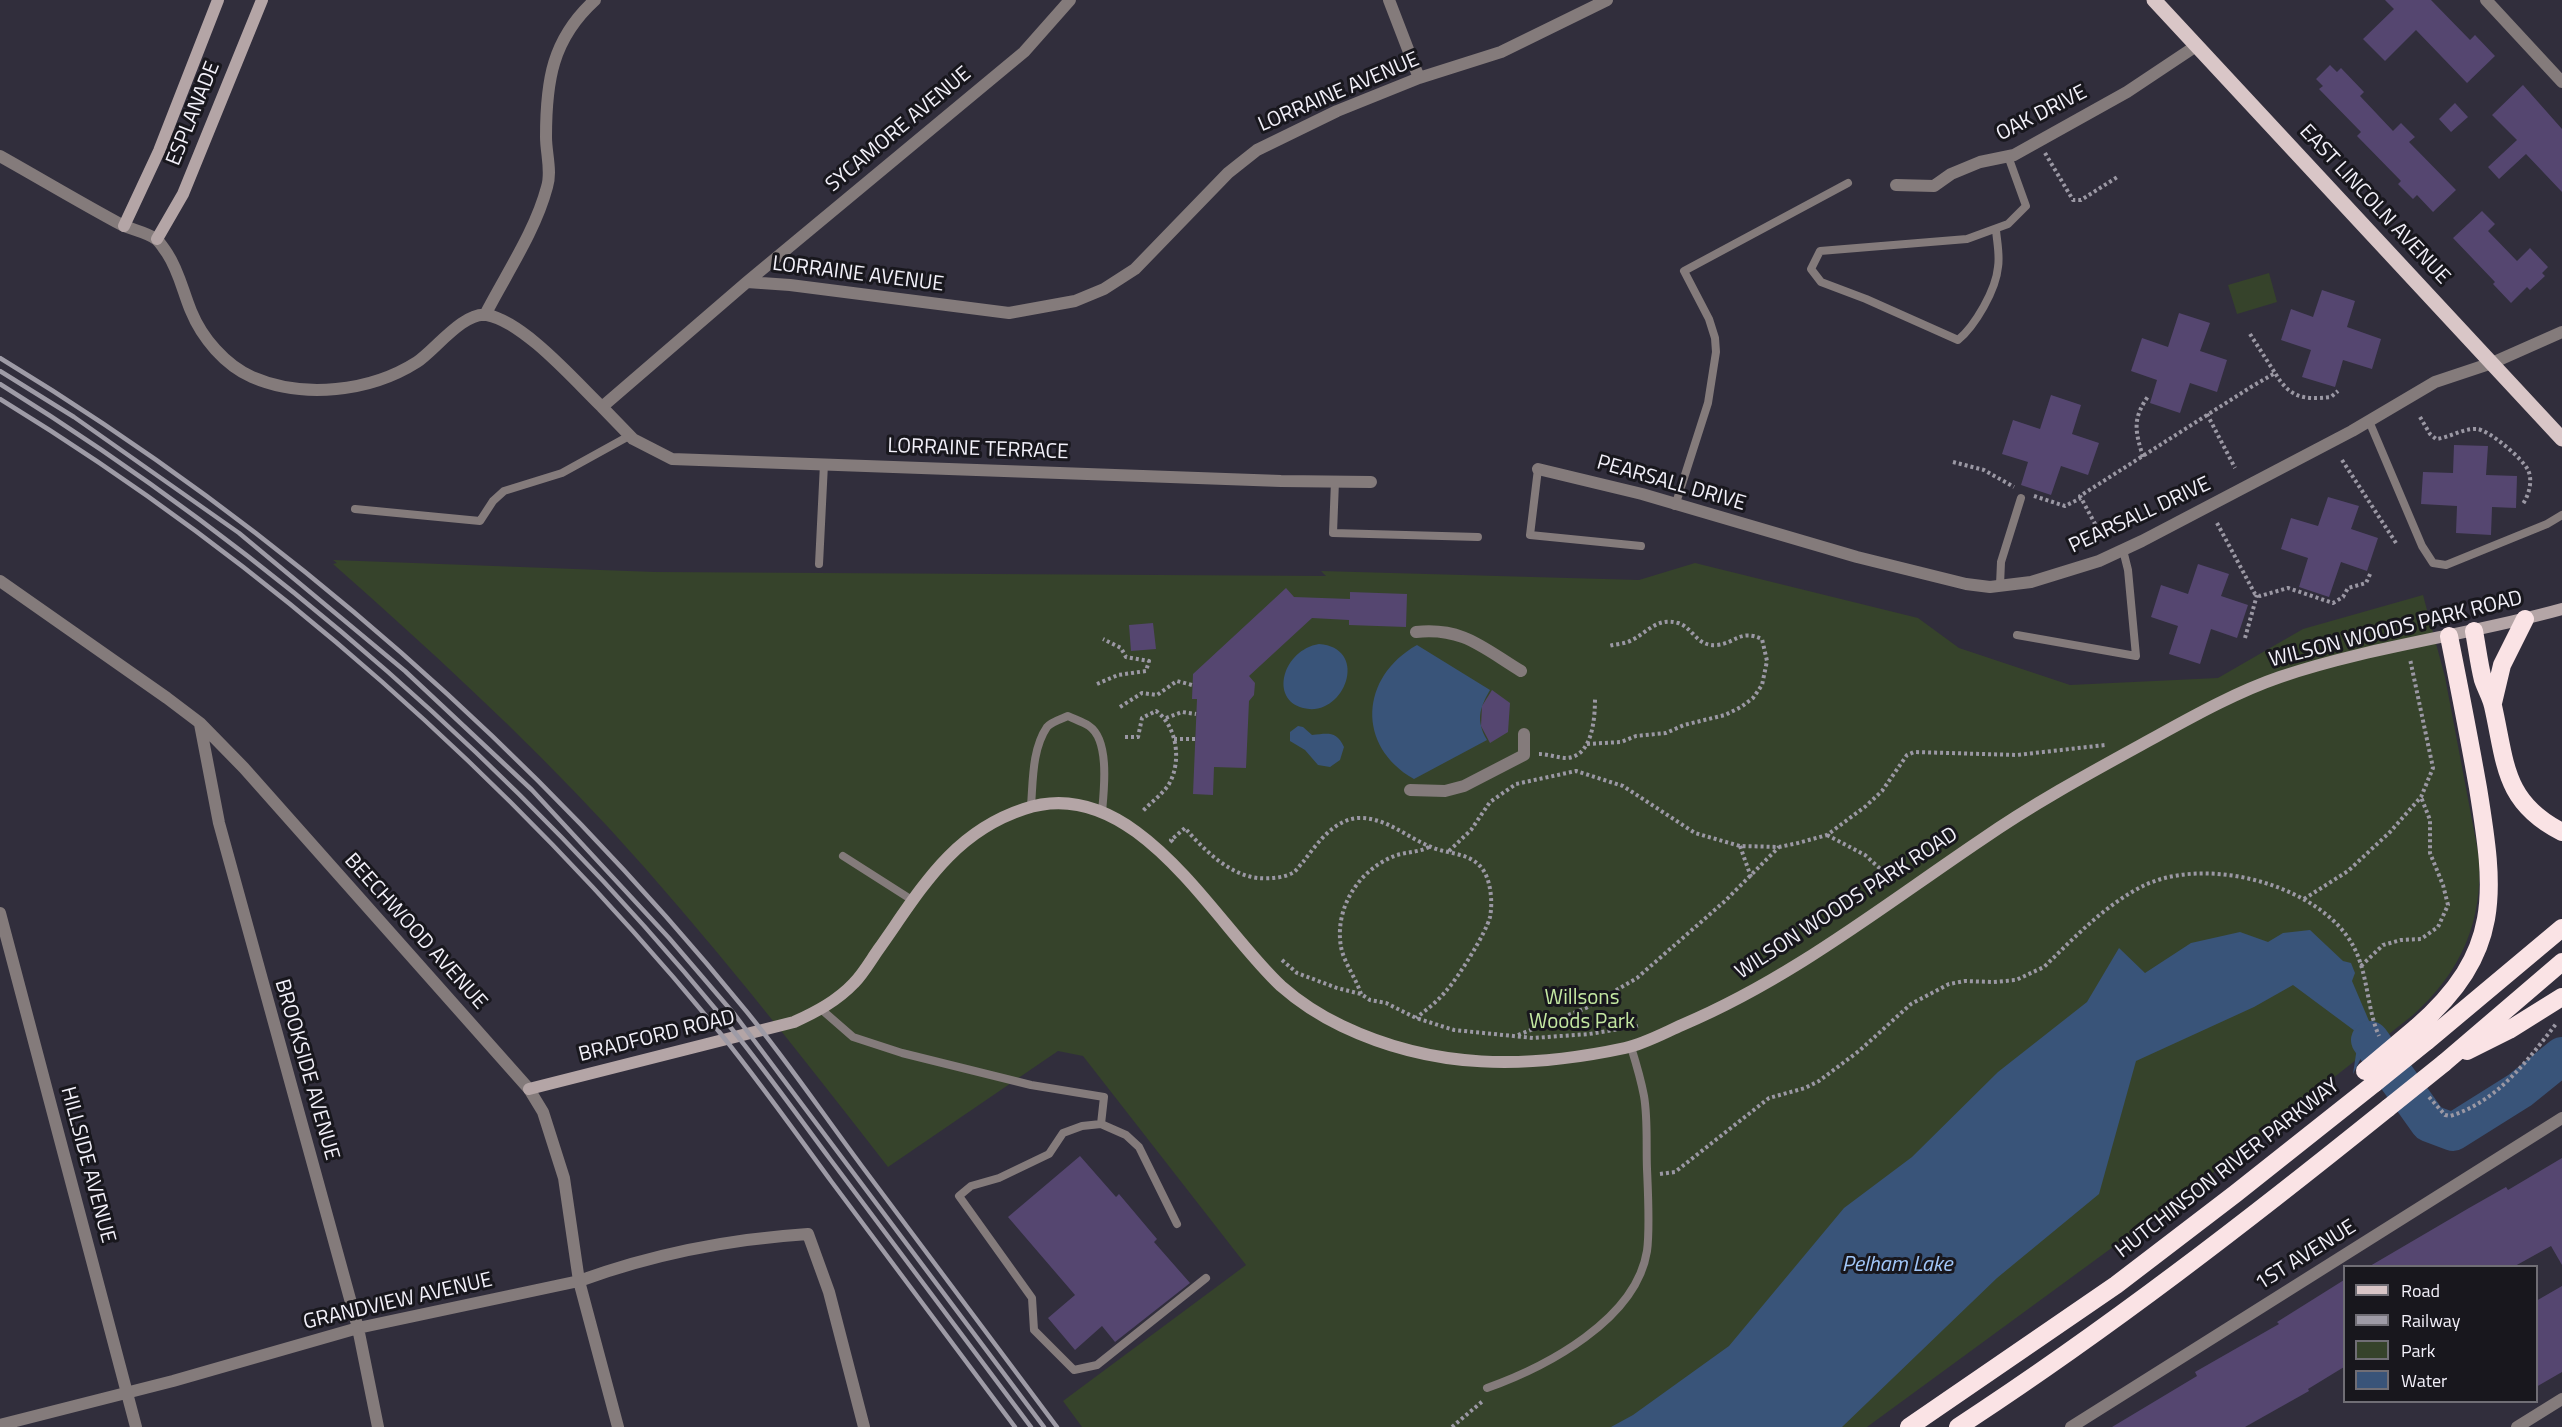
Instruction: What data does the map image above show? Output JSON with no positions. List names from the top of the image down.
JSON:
{
  "streets": {
    "highway": ["HUTCHINSON RIVER PARKWAY"],
    "main road": ["EAST LINCOLN AVENUE"],
    "street": [
      "LORRAINE AVENUE",
      "ESPLANADE",
      "OAK DRIVE",
      "SYCAMORE AVENUE",
      "LORRAINE TERRACE",
      "PEARSALL DRIVE",
      "WILSON WOODS PARK ROAD",
      "BEECHWOOD AVENUE",
      "BRADFORD ROAD",
      "BROOKSIDE AVENUE",
      "HILLSIDE AVENUE",
      "1ST AVENUE",
      "GRANDVIEW AVENUE"
    ]
  },
  "crossings": [
    ["LORRAINE AVENUE", "SYCAMORE AVENUE"],
    ["LORRAINE AVENUE", "LORRAINE TERRACE"],
    ["OAK DRIVE", "EAST LINCOLN AVENUE"],
    ["EAST LINCOLN AVENUE", "PEARSALL DRIVE"],
    ["WILSON WOODS PARK ROAD", "BRADFORD ROAD"],
    ["BEECHWOOD AVENUE", "BRADFORD ROAD"],
    ["BEECHWOOD AVENUE", "BROOKSIDE AVENUE"],
    ["BEECHWOOD AVENUE", "GRANDVIEW AVENUE"],
    ["BROOKSIDE AVENUE", "GRANDVIEW AVENUE"],
    ["HILLSIDE AVENUE", "GRANDVIEW AVENUE"]
  ],
  "water": ["Pelham Lake"],
  "parks": ["Willsons Woods Park"],
  "legend": [
    "Road",
    "Railway",
    "Park",
    "Water"
  ]
}
